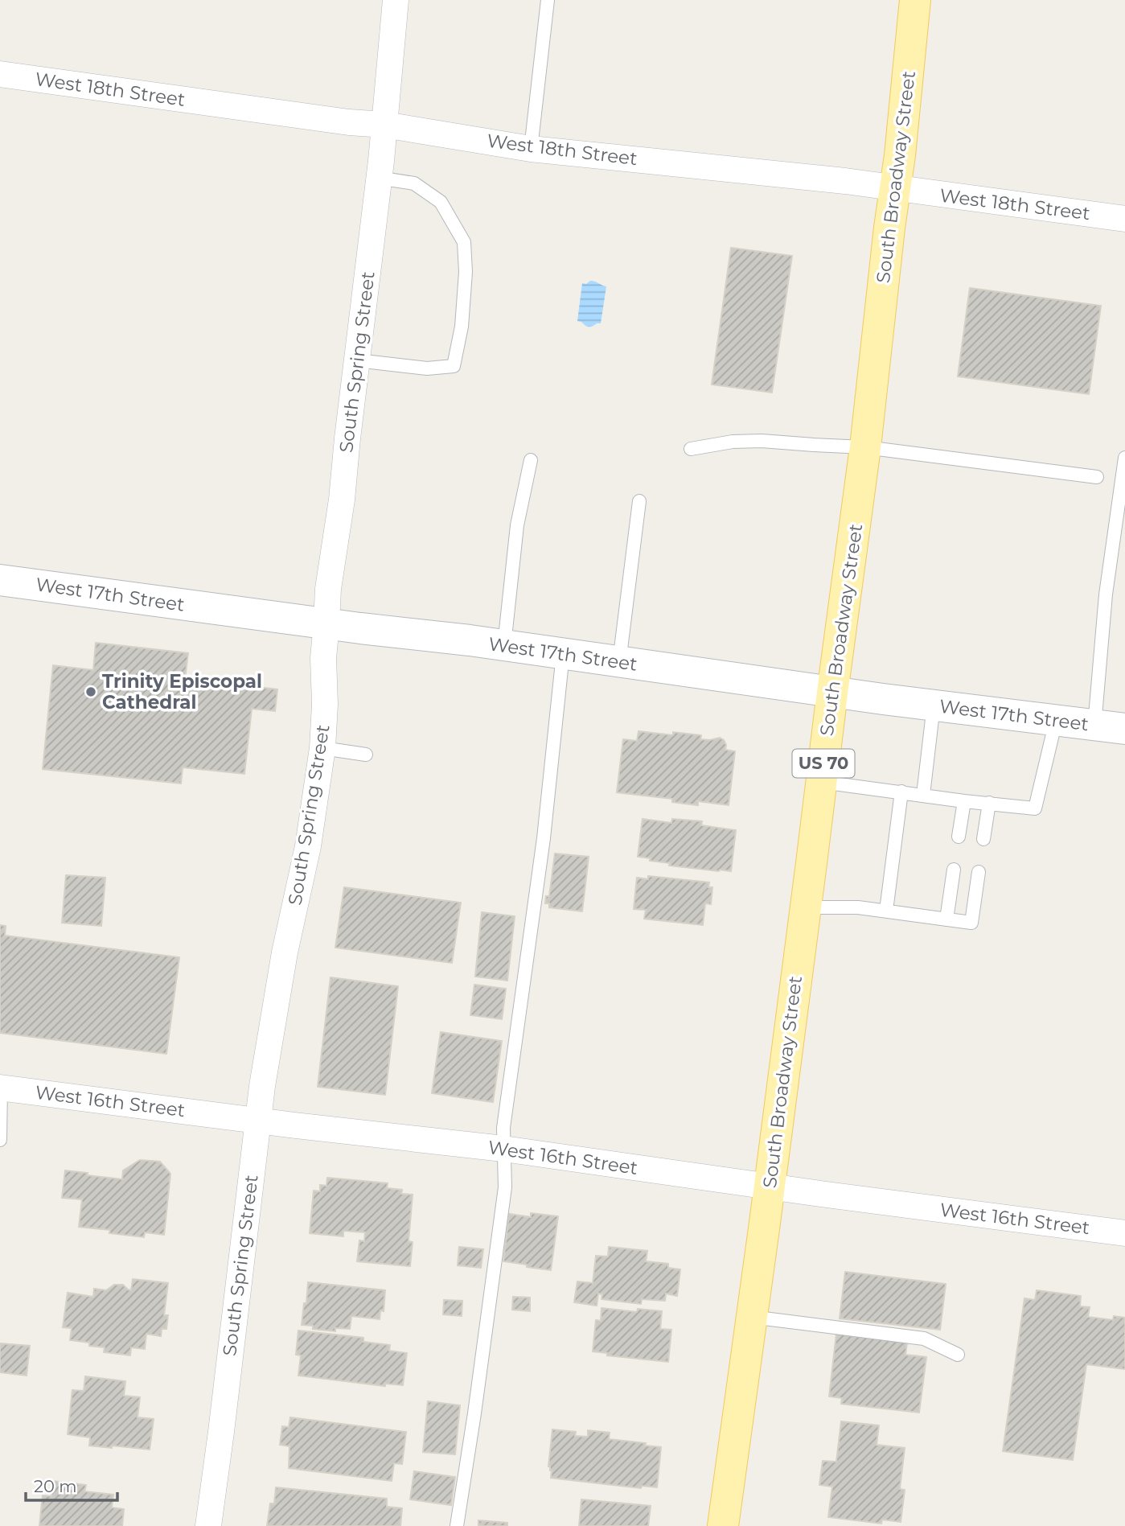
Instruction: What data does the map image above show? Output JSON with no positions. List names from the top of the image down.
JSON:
{
  "streets": {
    "main road": ["South Broadway Street", "West 17th Street", "US 70"],
    "street": ["West 18th Street", "South Spring Street", "West 16th Street"]
  },
  "crossings": [
    ["West 18th Street", "South Broadway Street"],
    ["West 18th Street", "South Spring Street"],
    ["South Broadway Street", "West 17th Street"],
    ["South Broadway Street", "West 16th Street"],
    ["South Spring Street", "West 17th Street"],
    ["South Spring Street", "West 16th Street"]
  ],
  "places": ["Trinity Episcopal Cathedral"],
  "scale_bar": "20 m"
}
